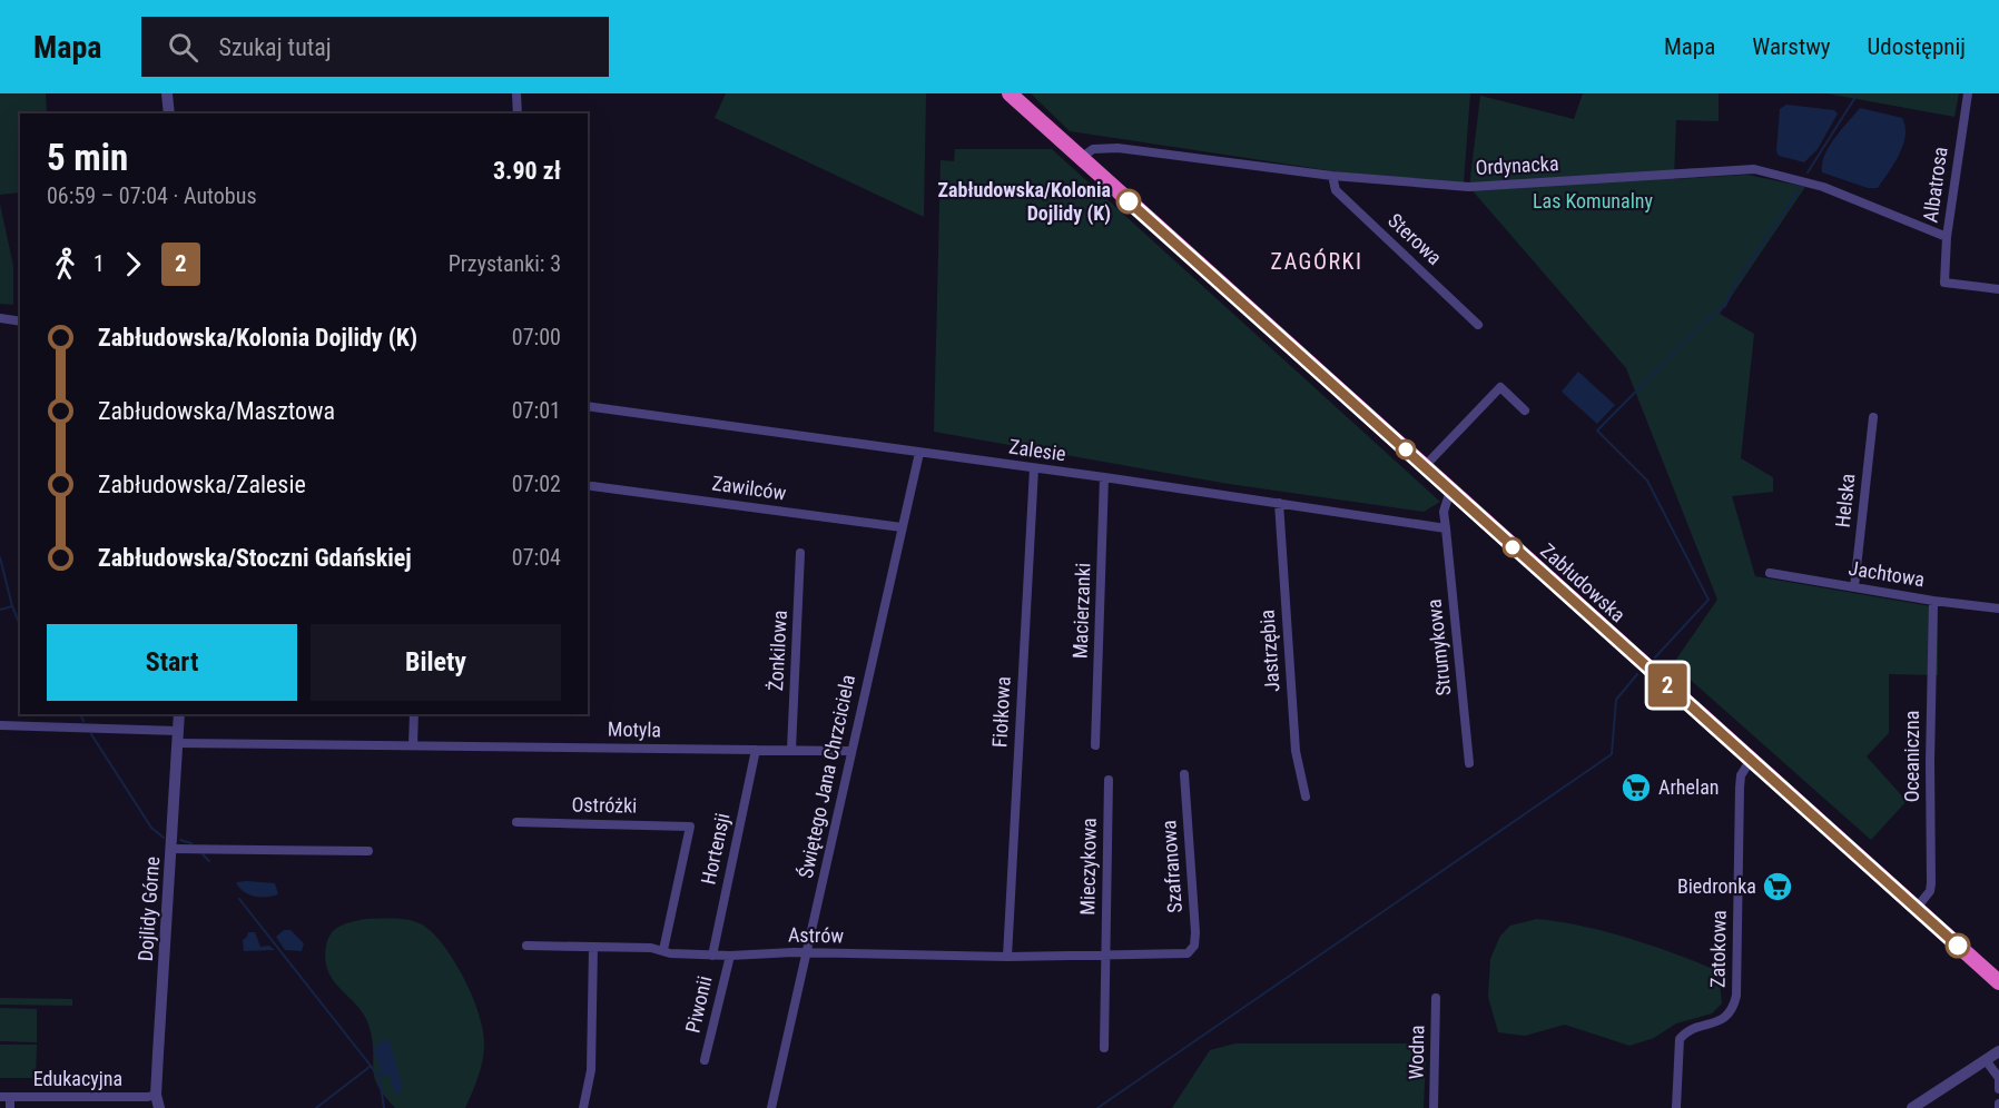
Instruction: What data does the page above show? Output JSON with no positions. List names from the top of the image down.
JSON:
{
  "streets": {
    "highway": ["Zabłudowska"],
    "street": [
      "Ordynacka",
      "Albatrosa",
      "Sterowa",
      "Zalesie",
      "Zawilców",
      "Helska",
      "Jachtowa",
      "Macierzanki",
      "Strumykowa",
      "Żonkilowa",
      "Jastrzębia",
      "Fiołkowa",
      "Motyla",
      "Oceaniczna",
      "Świętego Jana Chrzciciela",
      "Ostróżki",
      "Hortensji",
      "Mieczykowa",
      "Szafranowa",
      "Dojlidy Górne",
      "Astrów",
      "Zatokowa",
      "Piwonii",
      "Wodna",
      "Edukacyjna"
    ]
  },
  "crossings": [
    ["Ordynacka", "Albatrosa"],
    ["Ordynacka", "Sterowa"],
    ["Ordynacka", "Zabłudowska"],
    ["Zalesie", "Macierzanki"],
    ["Zalesie", "Strumykowa"],
    ["Zalesie", "Jastrzębia"],
    ["Zalesie", "Fiołkowa"],
    ["Zalesie", "Świętego Jana Chrzciciela"],
    ["Zawilców", "Świętego Jana Chrzciciela"],
    ["Helska", "Jachtowa"],
    ["Jachtowa", "Oceaniczna"],
    ["Zabłudowska", "Oceaniczna"],
    ["Zabłudowska", "Zatokowa"],
    ["Żonkilowa", "Motyla"],
    ["Fiołkowa", "Astrów"],
    ["Motyla", "Świętego Jana Chrzciciela"],
    ["Motyla", "Hortensji"],
    ["Motyla", "Dojlidy Górne"],
    ["Świętego Jana Chrzciciela", "Astrów"],
    ["Ostróżki", "Astrów"],
    ["Hortensji", "Astrów"],
    ["Mieczykowa", "Astrów"],
    ["Szafranowa", "Astrów"],
    ["Dojlidy Górne", "Edukacyjna"],
    ["Astrów", "Piwonii"]
  ],
  "districts": ["ZAGÓRKI"],
  "parks": ["Las Komunalny"],
  "places": {
    "other": ["Zabłudowska/Kolonia Dojlidy (K)"],
    "supermarket": ["Arhelan", "Biedronka"]
  },
  "lines": ["bus line 2"],
  "page": {
    "header": "Mapa",
    "search": "Szukaj tutaj",
    "nav": ["Mapa", "Warstwy", "Udostępnij"],
    "on_map": "2",
    "heading": ["5 min", "06:59 – 07:04 · Autobus", "3.90 zł"],
    "legs": ["1", "2", "Przystanki: 3"],
    "list": [
      {
        "name": "Zabłudowska/Kolonia Dojlidy (K)",
        "value": "07:00"
      },
      {
        "name": "Zabłudowska/Masztowa",
        "value": "07:01"
      },
      {
        "name": "Zabłudowska/Zalesie",
        "value": "07:02"
      },
      {
        "name": "Zabłudowska/Stoczni Gdańskiej",
        "value": "07:04"
      }
    ],
    "buttons": ["Start", "Bilety"]
  }
}
